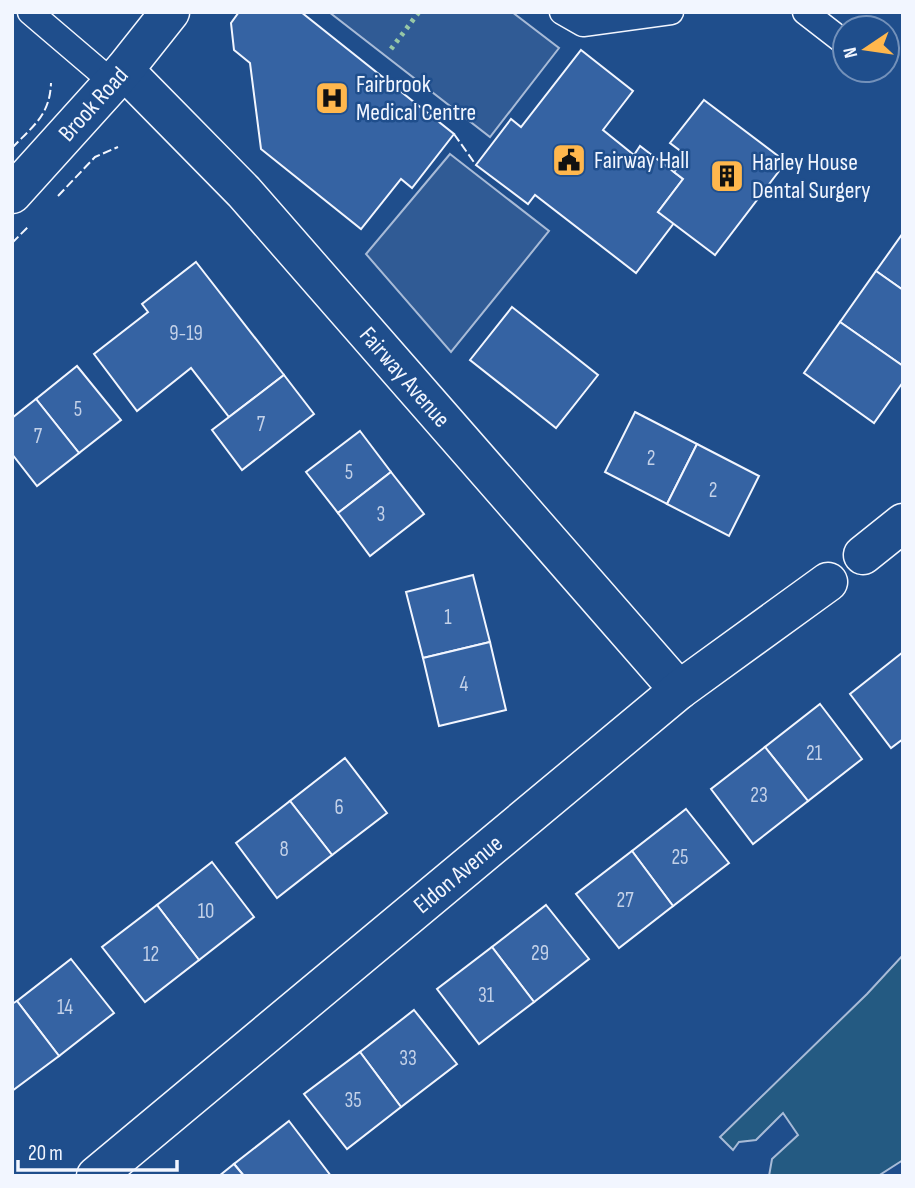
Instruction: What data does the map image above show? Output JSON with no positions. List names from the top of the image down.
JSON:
{
  "streets": {
    "street": ["Brook Road", "Fairway Avenue", "Eldon Avenue"]
  },
  "crossings": [
    ["Brook Road", "Fairway Avenue"],
    ["Fairway Avenue", "Eldon Avenue"]
  ],
  "places": {
    "hospital": ["Fairbrook Medical Centre"],
    "public building": ["Fairway Hall"],
    "building": ["Harley House Dental Surgery"]
  },
  "house_numbers": [
    "9-19",
    "5",
    "7",
    "7",
    "2",
    "5",
    "2",
    "3",
    "1",
    "4",
    "21",
    "23",
    "6",
    "8",
    "25",
    "27",
    "10",
    "29",
    "12",
    "31",
    "14",
    "33",
    "35"
  ],
  "scale_bar": "20 m",
  "north": "left"
}
